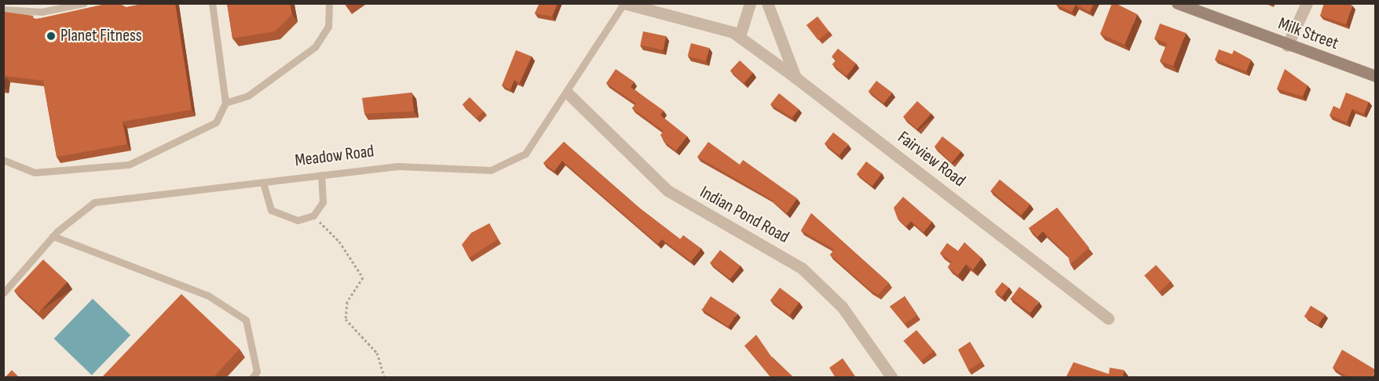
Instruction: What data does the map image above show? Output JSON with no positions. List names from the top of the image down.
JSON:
{
  "streets": {
    "main road": ["Milk Street"],
    "street": ["Fairview Road", "Indian Pond Road"],
    "lane": ["Meadow Road"]
  },
  "crossings": [
    ["Meadow Road", "Fairview Road"],
    ["Meadow Road", "Indian Pond Road"]
  ],
  "places": ["Planet Fitness"]
}
